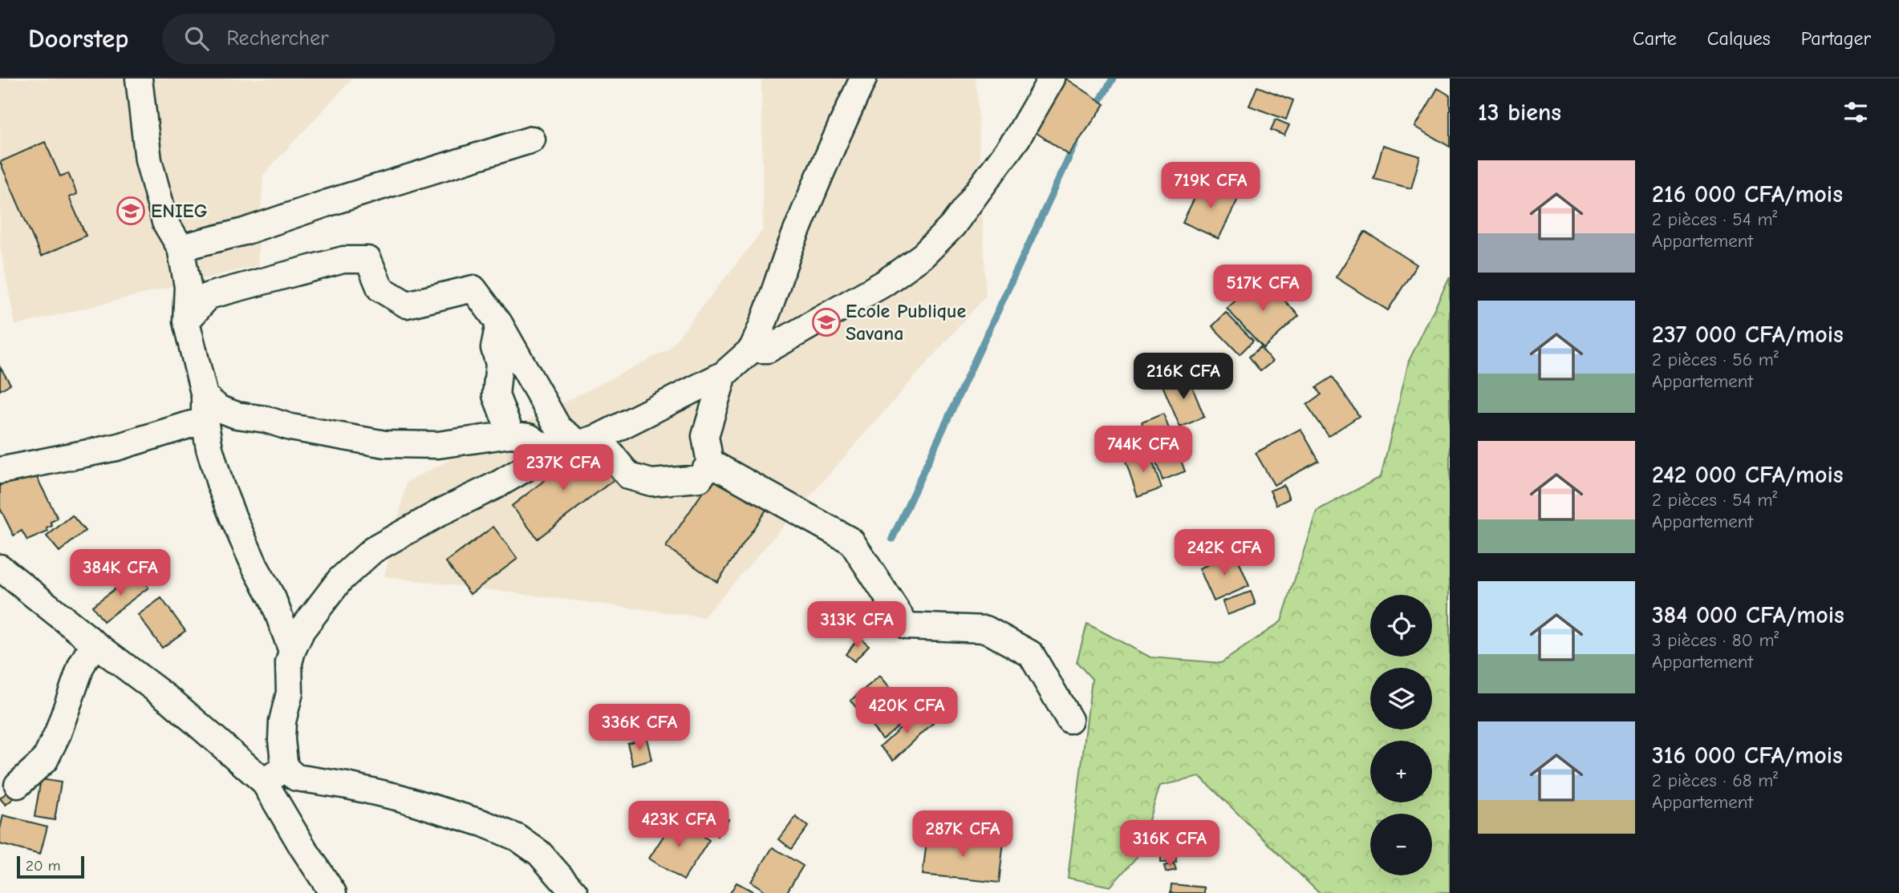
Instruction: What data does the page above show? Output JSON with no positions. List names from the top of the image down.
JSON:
{
  "places": {
    "school or university": ["ENIEG", "Ecole Publique Savana"]
  },
  "scale_bar": "20 m",
  "page": {
    "header": "Doorstep",
    "search": "Rechercher",
    "nav": ["Carte", "Calques", "Partager"],
    "heading": "13 biens",
    "list": [
      {
        "name": "216 000 CFA/mois",
        "note": "2 pièces · 54 m² · Appartement"
      },
      {
        "name": "237 000 CFA/mois",
        "note": "2 pièces · 56 m² · Appartement"
      },
      {
        "name": "242 000 CFA/mois",
        "note": "2 pièces · 54 m² · Appartement"
      },
      {
        "name": "384 000 CFA/mois",
        "note": "3 pièces · 80 m² · Appartement"
      },
      {
        "name": "316 000 CFA/mois",
        "note": "2 pièces · 68 m² · Appartement"
      }
    ],
    "price": [
      "719K CFA",
      "517K CFA",
      "216K CFA",
      "744K CFA",
      "237K CFA",
      "242K CFA",
      "384K CFA",
      "313K CFA",
      "420K CFA",
      "336K CFA",
      "423K CFA",
      "287K CFA",
      "316K CFA"
    ],
    "map_buttons": ["+", "−"],
    "scale": "20 m"
  }
}
